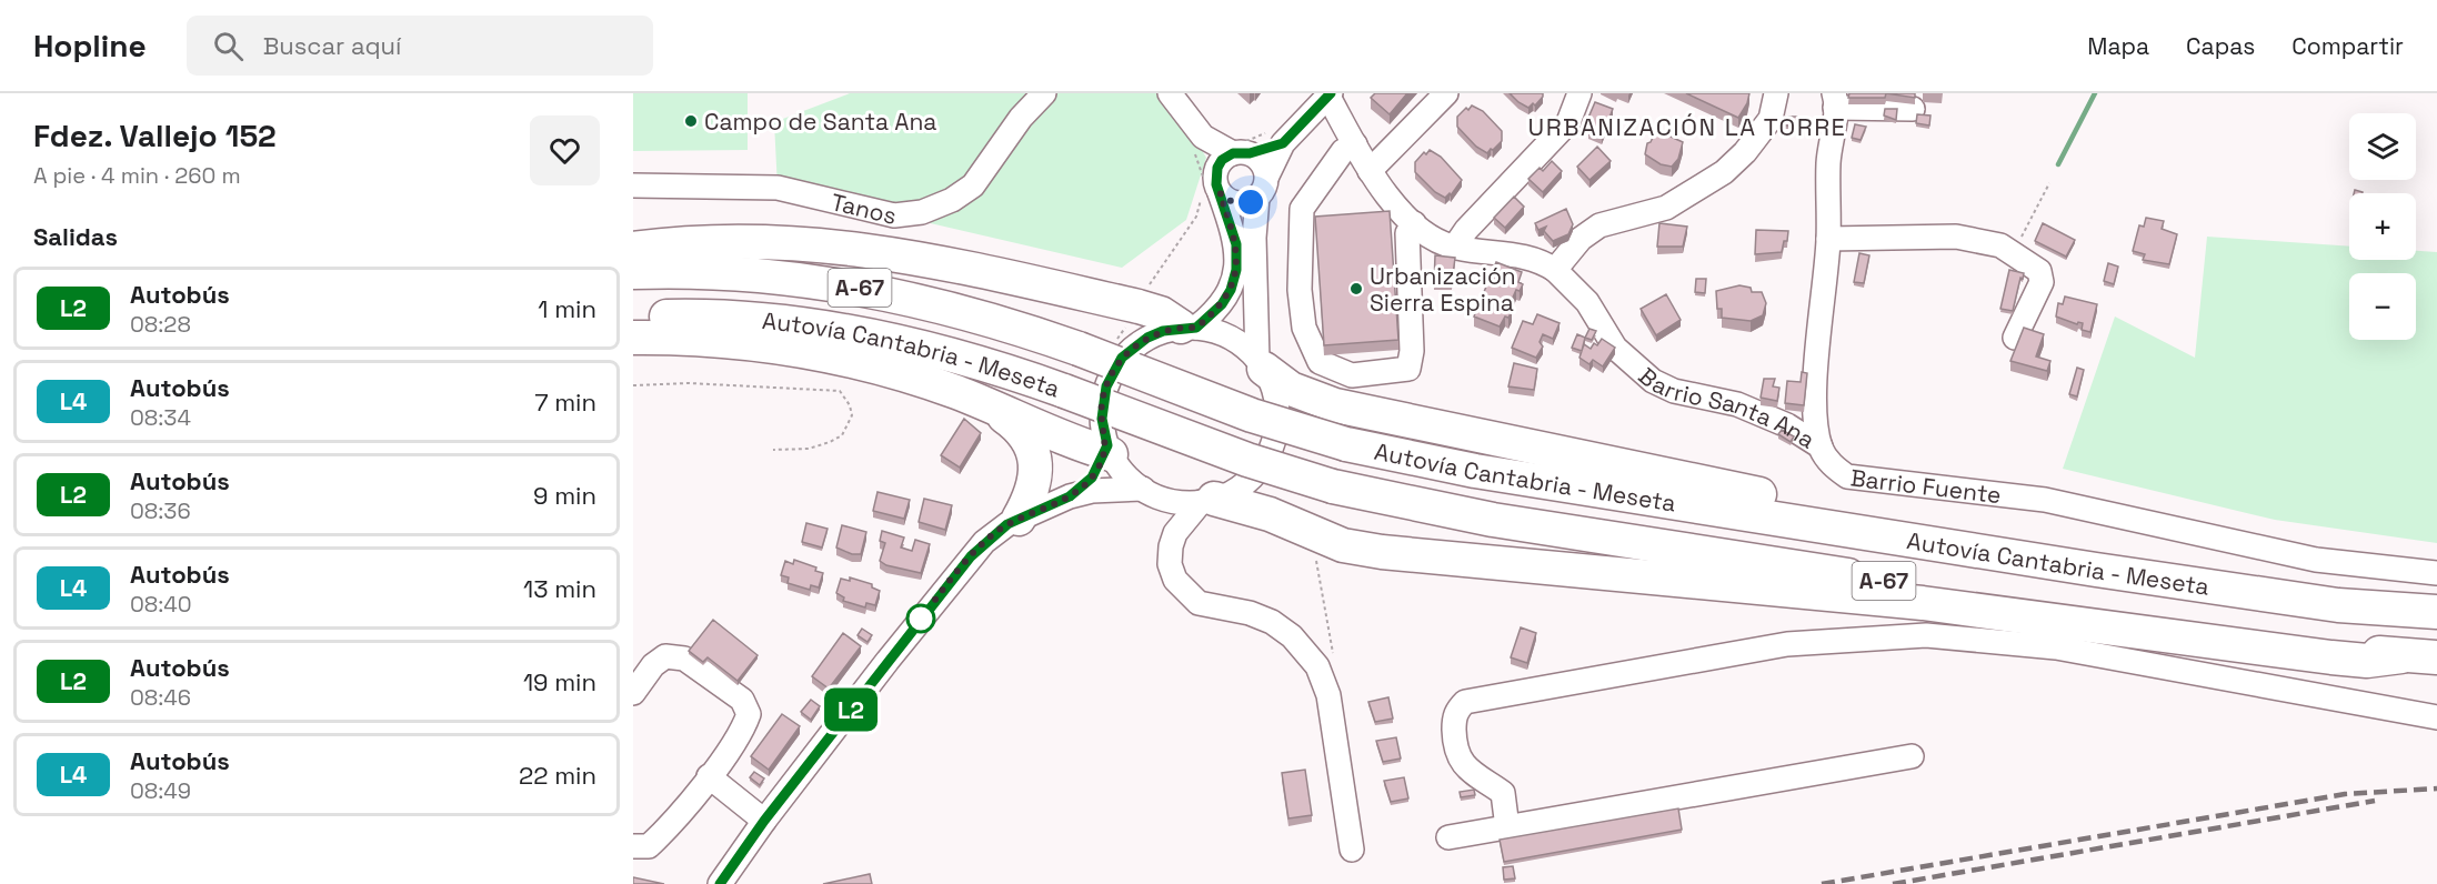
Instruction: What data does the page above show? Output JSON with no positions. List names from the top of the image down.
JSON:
{
  "streets": {
    "highway": ["A-67", "Autovía Cantabria - Meseta"],
    "street": ["Tanos", "Barrio Santa Ana", "Barrio Fuente"]
  },
  "crossings": [
    ["Barrio Santa Ana", "Barrio Fuente"]
  ],
  "districts": ["URBANIZACIÓN LA TORRE"],
  "places": ["Campo de Santa Ana", "Urbanización Sierra Espina"],
  "lines": ["bus line L2"],
  "page": {
    "header": "Hopline",
    "search": "Buscar aquí",
    "nav": ["Mapa", "Capas", "Compartir"],
    "heading": [
      ["Fdez. Vallejo 152", "A pie · 4 min · 260 m"],
      "Salidas"
    ],
    "on_map": "L2",
    "map_buttons": ["+", "−"],
    "list": [
      {
        "mark": "L2",
        "name": "Autobús",
        "note": "08:28",
        "value": "1 min"
      },
      {
        "mark": "L4",
        "name": "Autobús",
        "note": "08:34",
        "value": "7 min"
      },
      {
        "mark": "L2",
        "name": "Autobús",
        "note": "08:36",
        "value": "9 min"
      },
      {
        "mark": "L4",
        "name": "Autobús",
        "note": "08:40",
        "value": "13 min"
      },
      {
        "mark": "L2",
        "name": "Autobús",
        "note": "08:46",
        "value": "19 min"
      },
      {
        "mark": "L4",
        "name": "Autobús",
        "note": "08:49",
        "value": "22 min"
      }
    ]
  }
}
